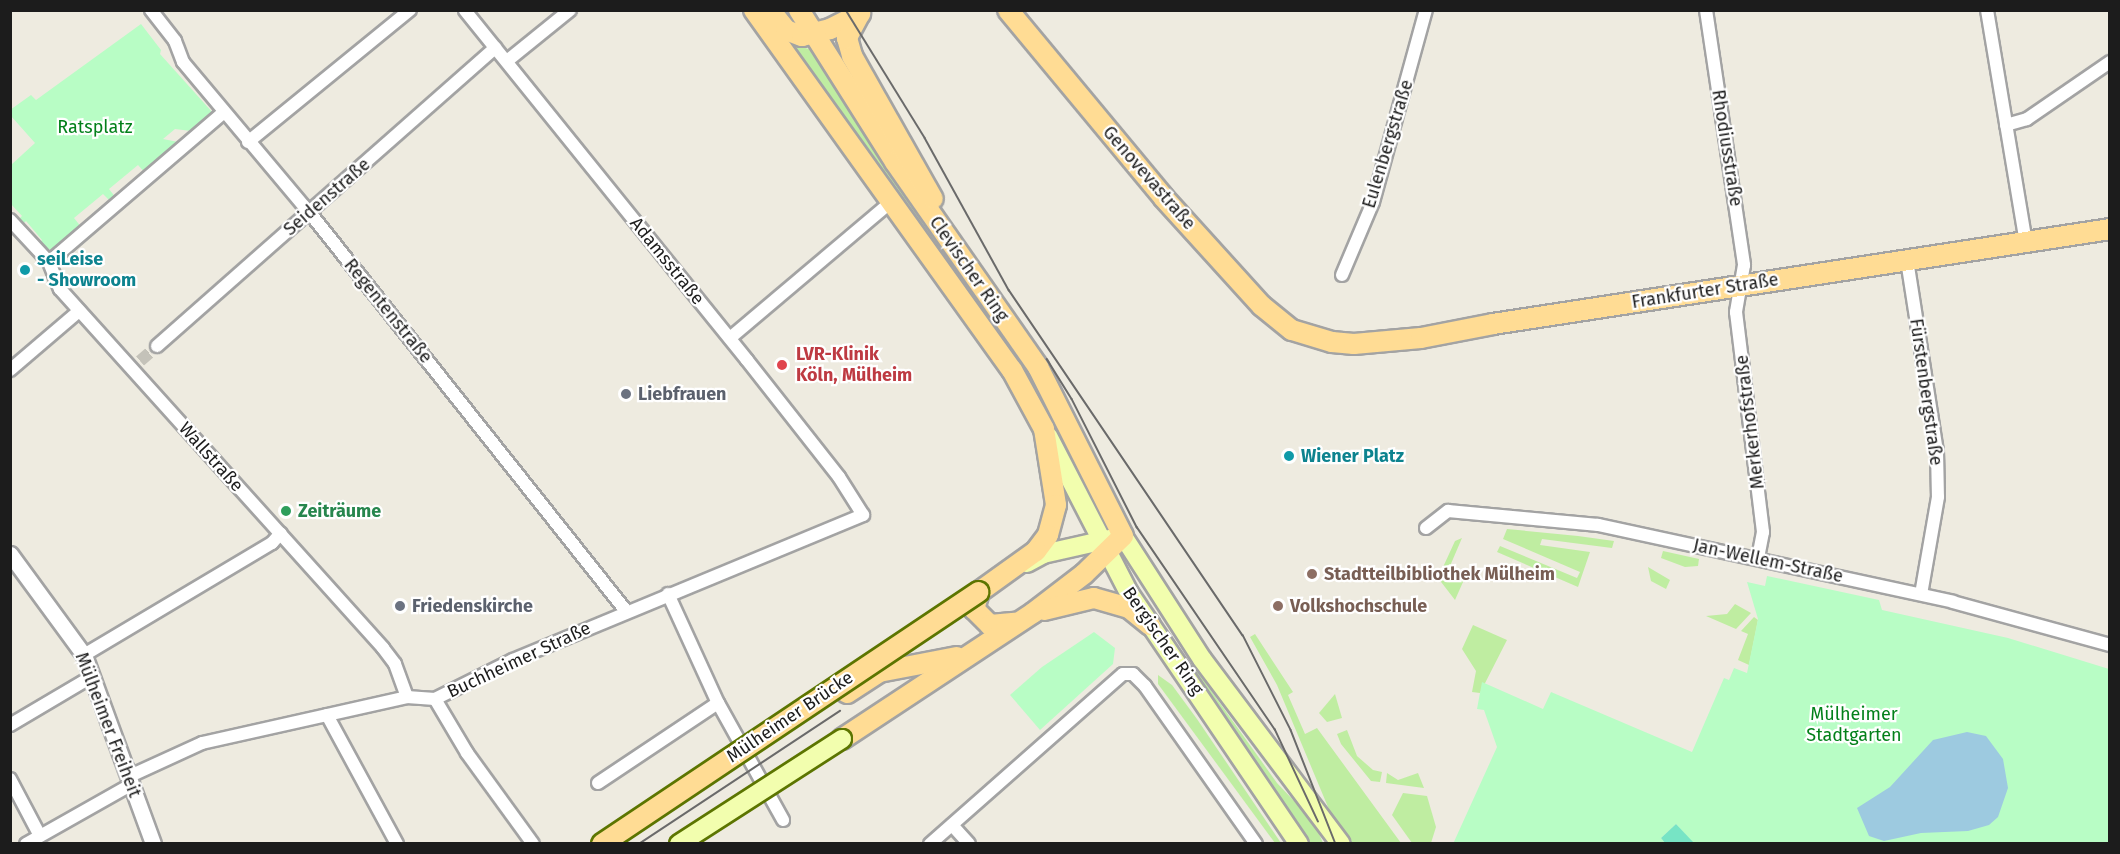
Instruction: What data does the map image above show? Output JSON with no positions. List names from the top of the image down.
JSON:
{
  "streets": {
    "main road": [
      "Genovevastraße",
      "Clevischer Ring",
      "Frankfurter Straße",
      "Bergischer Ring",
      "Mülheimer Brücke"
    ],
    "street": [
      "Eulenbergstraße",
      "Rhodiusstraße",
      "Seidenstraße",
      "Adamsstraße",
      "Regentenstraße",
      "Fürstenbergstraße",
      "Merkerhofstraße",
      "Wallstraße",
      "Jan-Wellem-Straße",
      "Buchheimer Straße",
      "Mülheimer Freiheit"
    ]
  },
  "crossings": [
    ["Rhodiusstraße", "Frankfurter Straße"],
    ["Rhodiusstraße", "Merkerhofstraße"],
    ["Genovevastraße", "Frankfurter Straße"],
    ["Seidenstraße", "Adamsstraße"],
    ["Seidenstraße", "Regentenstraße"],
    ["Adamsstraße", "Buchheimer Straße"],
    ["Clevischer Ring", "Bergischer Ring"],
    ["Clevischer Ring", "Mülheimer Brücke"],
    ["Frankfurter Straße", "Fürstenbergstraße"],
    ["Frankfurter Straße", "Merkerhofstraße"],
    ["Regentenstraße", "Buchheimer Straße"],
    ["Fürstenbergstraße", "Jan-Wellem-Straße"],
    ["Merkerhofstraße", "Jan-Wellem-Straße"],
    ["Wallstraße", "Buchheimer Straße"],
    ["Buchheimer Straße", "Mülheimer Freiheit"]
  ],
  "parks": ["Ratsplatz", "Mülheimer Stadtgarten"],
  "places": [
    "seiLeise - Showroom",
    "LVR-Klinik Köln, Mülheim",
    "Liebfrauen",
    "Wiener Platz",
    "Zeiträume",
    "Stadtteilbibliothek Mülheim",
    "Friedenskirche",
    "Volkshochschule"
  ]
}
